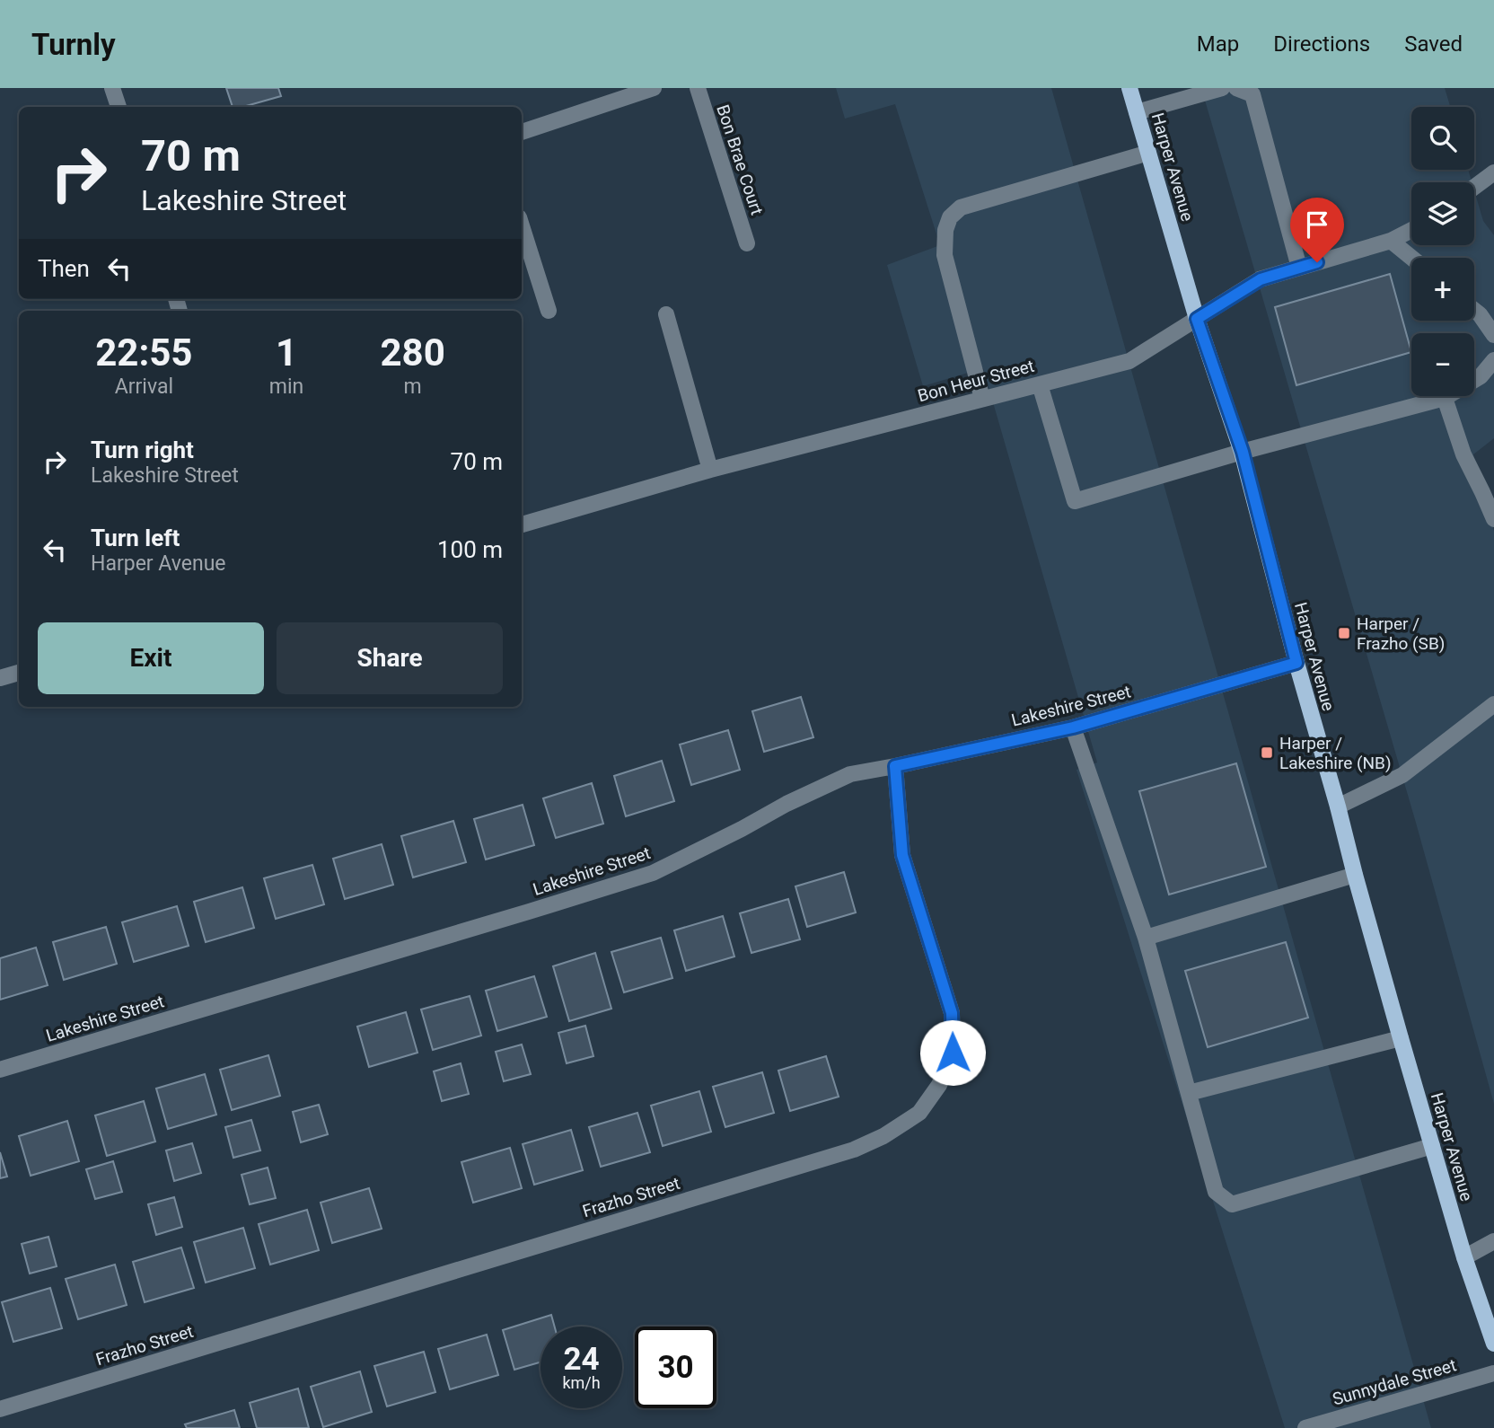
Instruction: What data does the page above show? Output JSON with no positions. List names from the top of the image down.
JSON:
{
  "streets": {
    "main road": ["Harper Avenue"],
    "street": [
      "Bon Brae Court",
      "Bon Heur Street",
      "Lakeshire Street",
      "Frazho Street",
      "Sunnydale Street"
    ]
  },
  "crossings": [
    ["Harper Avenue", "Bon Heur Street"],
    ["Harper Avenue", "Lakeshire Street"],
    ["Lakeshire Street", "Frazho Street"]
  ],
  "places": {
    "transit": ["Harper / Frazho (SB)", "Harper / Lakeshire (NB)"]
  },
  "page": {
    "header": "Turnly",
    "nav": ["Map", "Directions", "Saved"],
    "map_buttons": ["+", "−"],
    "turn": ["70 m", "Lakeshire Street"],
    "then": "Then",
    "eta": [
      "22:55",
      "Arrival",
      "1",
      "min",
      "280",
      "m"
    ],
    "list": [
      {
        "name": "Turn right",
        "note": "Lakeshire Street",
        "value": "70 m"
      },
      {
        "name": "Turn left",
        "note": "Harper Avenue",
        "value": "100 m"
      }
    ],
    "buttons": ["Exit", "Share"],
    "speed": "24 km/h",
    "limit": "30"
  }
}
